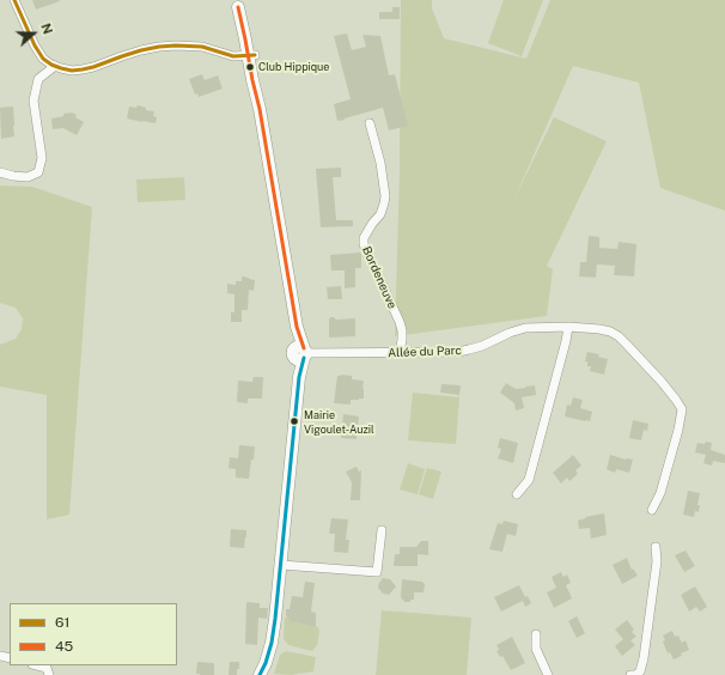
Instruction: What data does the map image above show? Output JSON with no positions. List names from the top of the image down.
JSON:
{
  "streets": {
    "street": ["Bordeneuve", "Allée du Parc"]
  },
  "crossings": [
    ["Bordeneuve", "Allée du Parc"]
  ],
  "places": ["Club Hippique", "Mairie Vigoulet-Auzil"],
  "lines": ["transit line 61", "transit line 45"],
  "legend": ["61", "45"],
  "north": "right"
}
